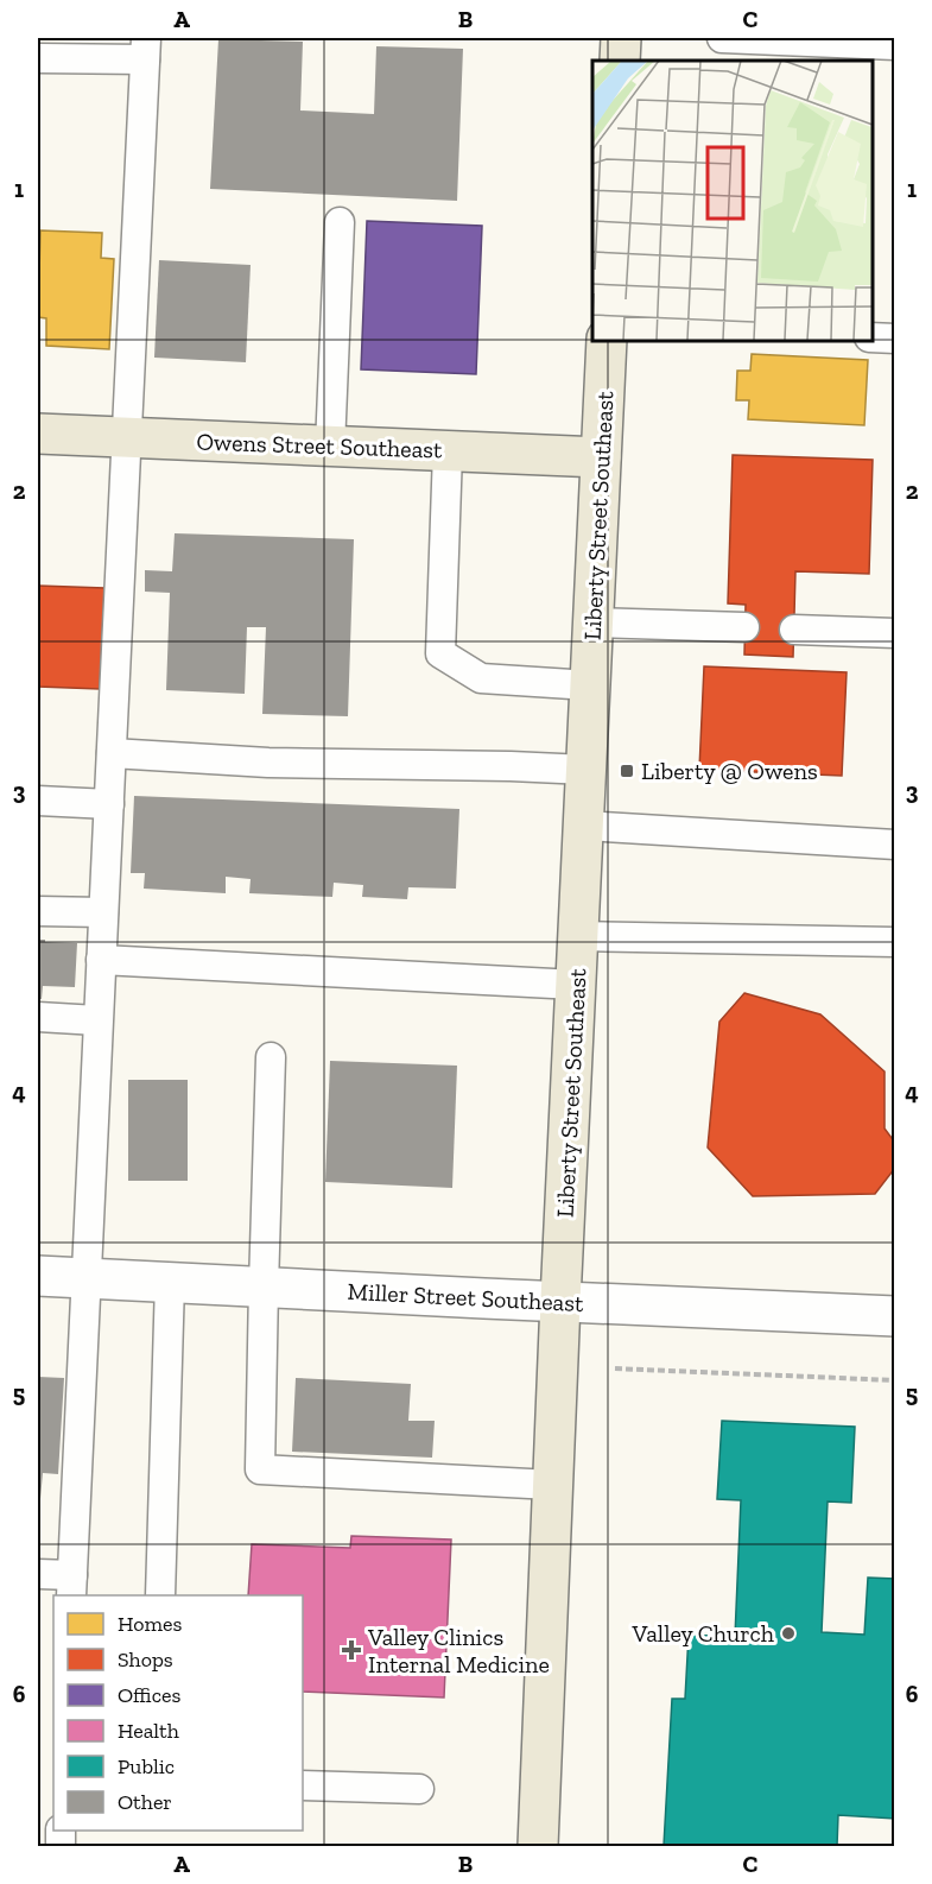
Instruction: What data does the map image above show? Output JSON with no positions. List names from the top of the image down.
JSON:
{
  "streets": {
    "main road": ["Owens Street Southeast", "Liberty Street Southeast"],
    "street": ["Miller Street Southeast"]
  },
  "crossings": [
    ["Owens Street Southeast", "Liberty Street Southeast"],
    ["Liberty Street Southeast", "Miller Street Southeast"]
  ],
  "places": {
    "transit": ["Liberty @ Owens"],
    "other": ["Valley Church"],
    "health": ["Valley Clinics Internal Medicine"]
  },
  "legend": [
    "Homes",
    "Shops",
    "Offices",
    "Health",
    "Public",
    "Other"
  ],
  "grid": {
    "columns": ["A", "B", "C"],
    "rows": [
      "1",
      "2",
      "3",
      "4",
      "5",
      "6"
    ]
  }
}
